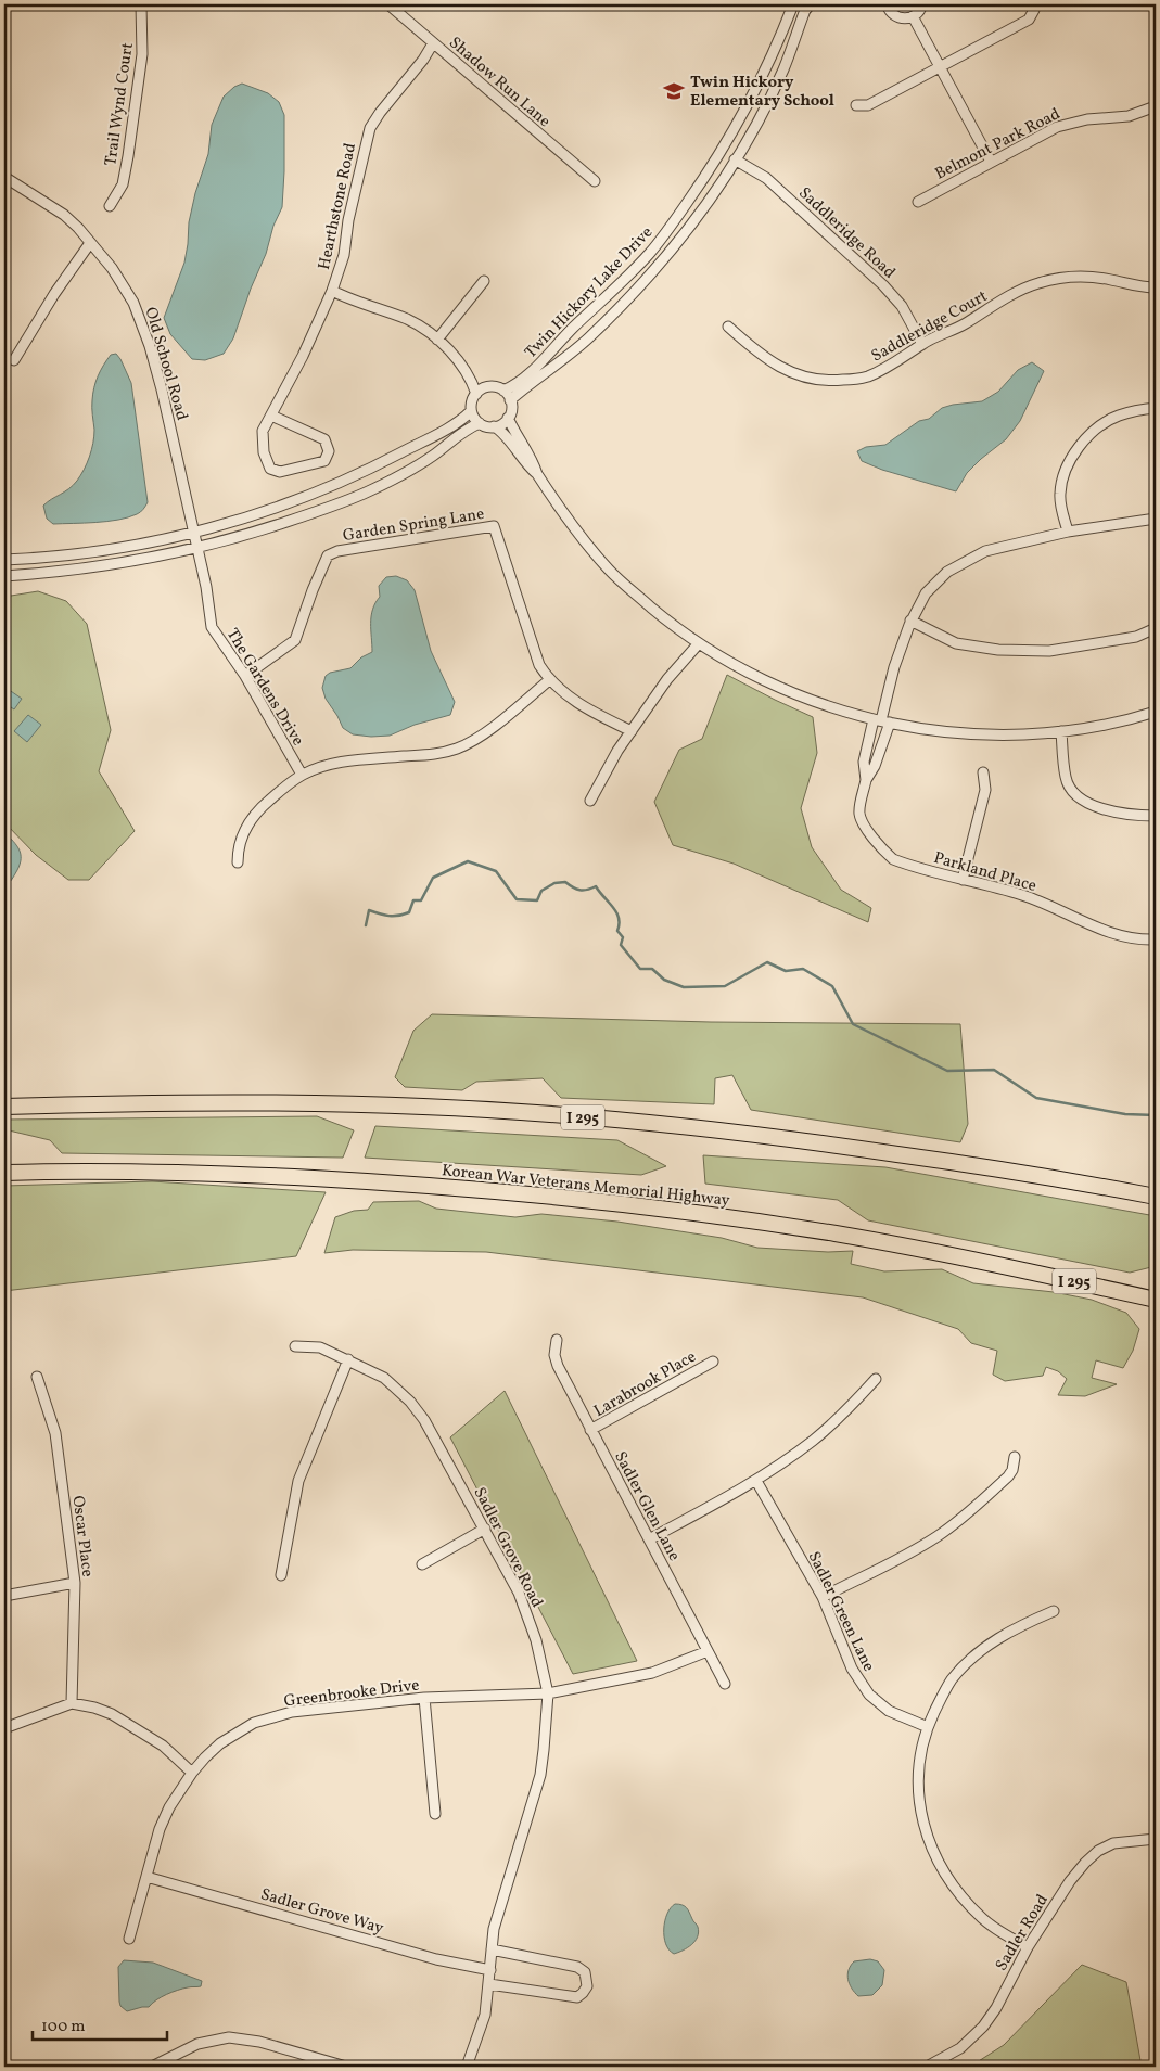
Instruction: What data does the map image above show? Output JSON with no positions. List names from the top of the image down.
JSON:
{
  "streets": {
    "highway": ["I 295", "Korean War Veterans Memorial Highway"],
    "street": [
      "Shadow Run Lane",
      "Trail Wynd Court",
      "Belmont Park Road",
      "Hearthstone Road",
      "Saddleridge Road",
      "Twin Hickory Lake Drive",
      "Saddleridge Court",
      "Old School Road",
      "Garden Spring Lane",
      "The Gardens Drive",
      "Parkland Place",
      "Larabrook Place",
      "Sadler Glen Lane",
      "Oscar Place",
      "Sadler Grove Road",
      "Sadler Green Lane",
      "Greenbrooke Drive",
      "Sadler Grove Way",
      "Sadler Road"
    ]
  },
  "crossings": [
    ["Shadow Run Lane", "Hearthstone Road"],
    ["Saddleridge Road", "Twin Hickory Lake Drive"],
    ["Saddleridge Road", "Saddleridge Court"],
    ["Old School Road", "The Gardens Drive"],
    ["Garden Spring Lane", "The Gardens Drive"],
    ["Larabrook Place", "Sadler Glen Lane"],
    ["Sadler Glen Lane", "Greenbrooke Drive"],
    ["Sadler Grove Road", "Greenbrooke Drive"],
    ["Sadler Grove Road", "Sadler Grove Way"],
    ["Greenbrooke Drive", "Sadler Grove Way"]
  ],
  "places": {
    "school or university": ["Twin Hickory Elementary School"]
  },
  "scale_bar": "100 m"
}
